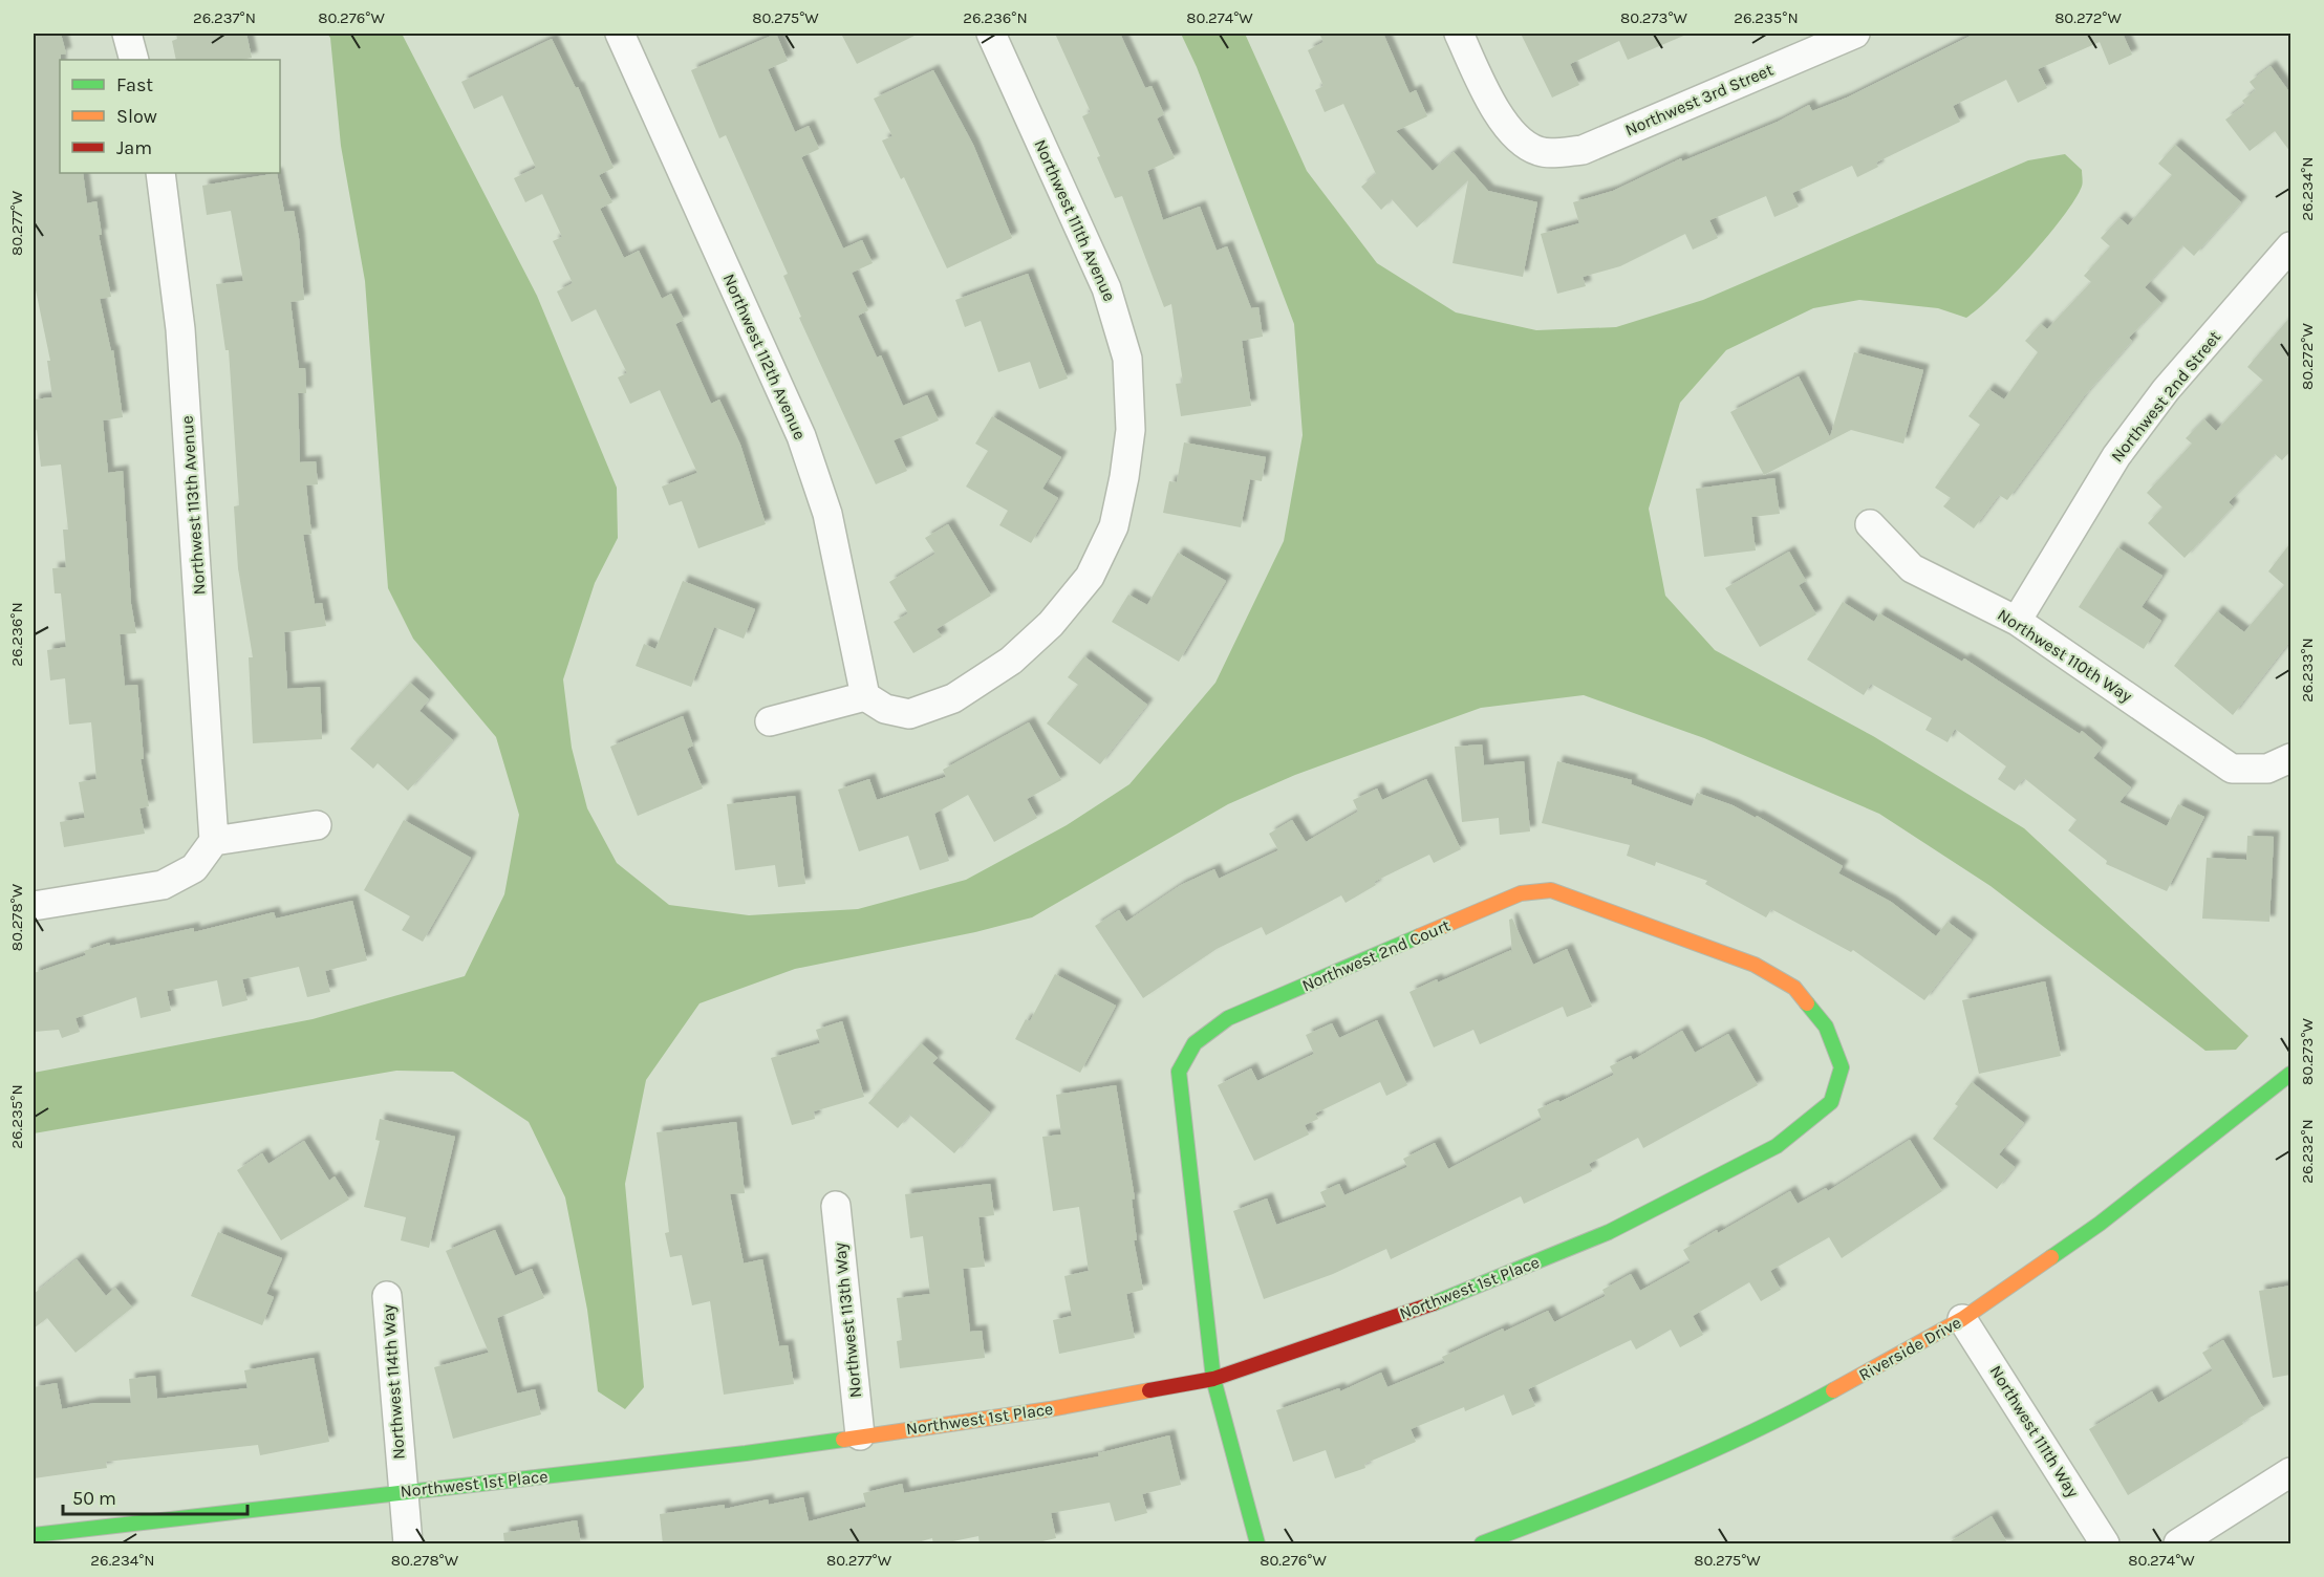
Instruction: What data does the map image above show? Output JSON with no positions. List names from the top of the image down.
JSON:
{
  "streets": {
    "street": [
      "Northwest 3rd Street",
      "Northwest 111th Avenue",
      "Northwest 112th Avenue",
      "Northwest 2nd Street",
      "Northwest 113th Avenue",
      "Northwest 110th Way",
      "Northwest 2nd Court",
      "Northwest 1st Place",
      "Northwest 113th Way",
      "Riverside Drive",
      "Northwest 114th Way",
      "Northwest 111th Way"
    ]
  },
  "crossings": [
    ["Northwest 111th Avenue", "Northwest 112th Avenue"],
    ["Northwest 2nd Street", "Northwest 110th Way"],
    ["Northwest 2nd Court", "Northwest 1st Place"],
    ["Northwest 1st Place", "Northwest 113th Way"],
    ["Northwest 1st Place", "Northwest 114th Way"],
    ["Riverside Drive", "Northwest 111th Way"]
  ],
  "legend": ["Fast", "Slow", "Jam"],
  "scale_bar": "50 m",
  "coordinates": [
    "26.237°N",
    "80.276°W",
    "80.275°W",
    "26.236°N",
    "80.274°W",
    "80.273°W",
    "26.235°N",
    "80.272°W",
    "26.234°N",
    "80.277°W",
    "26.233°N",
    "80.278°W",
    "26.232°N"
  ]
}
